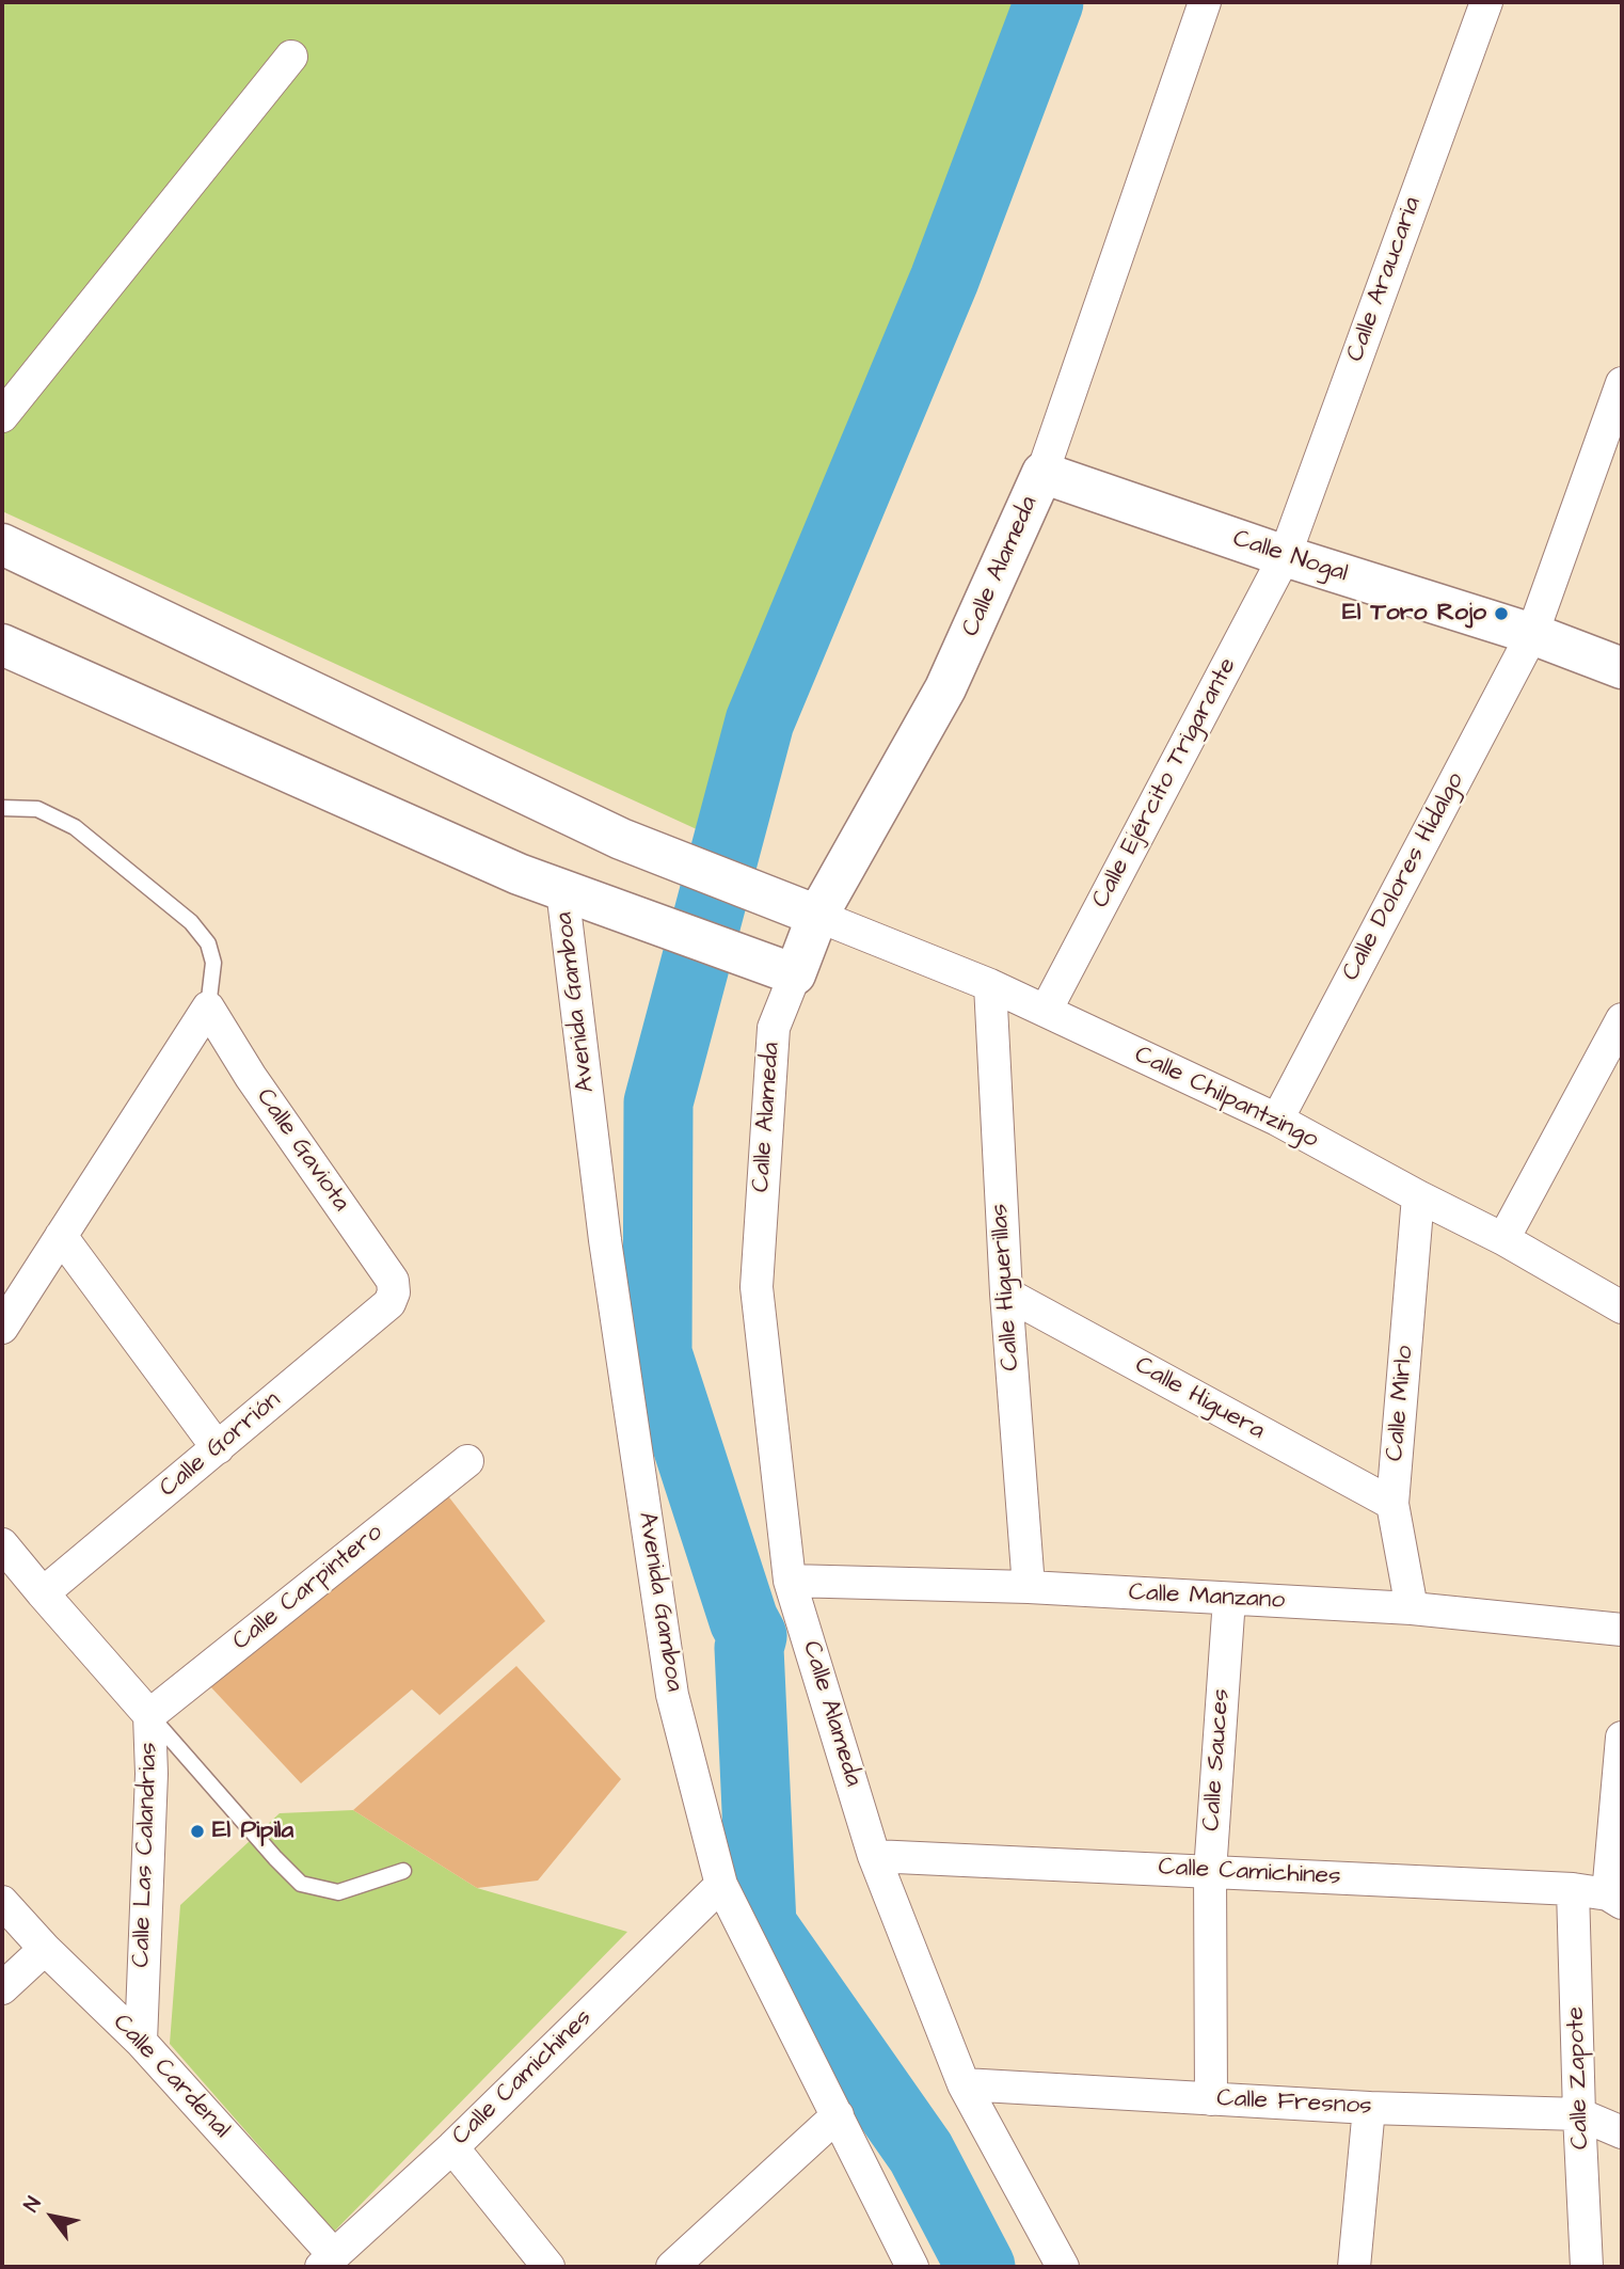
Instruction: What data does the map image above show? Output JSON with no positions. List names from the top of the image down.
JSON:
{
  "streets": {
    "street": [
      "Calle Araucaria",
      "Calle Nogal",
      "Calle Alameda",
      "Calle Ejército Trigarante",
      "Calle Dolores Hidalgo",
      "Avenida Gamboa",
      "Calle Chilpantzingo",
      "Calle Gaviota",
      "Calle Higuerillas",
      "Calle Higuera",
      "Calle Mirlo",
      "Calle Gorrión",
      "Calle Carpintero",
      "Calle Manzano",
      "Calle Sauces",
      "Calle Las Calandrias",
      "Calle Camichines",
      "Calle Cardenal",
      "Calle Zapote",
      "Calle Fresnos"
    ]
  },
  "crossings": [
    ["Calle Araucaria", "Calle Nogal"],
    ["Calle Araucaria", "Calle Ejército Trigarante"],
    ["Calle Nogal", "Calle Alameda"],
    ["Calle Nogal", "Calle Ejército Trigarante"],
    ["Calle Nogal", "Calle Dolores Hidalgo"],
    ["Calle Alameda", "Calle Chilpantzingo"],
    ["Calle Alameda", "Calle Manzano"],
    ["Calle Alameda", "Calle Camichines"],
    ["Calle Alameda", "Calle Fresnos"],
    ["Calle Ejército Trigarante", "Calle Chilpantzingo"],
    ["Calle Dolores Hidalgo", "Calle Chilpantzingo"],
    ["Avenida Gamboa", "Calle Camichines"],
    ["Calle Chilpantzingo", "Calle Higuerillas"],
    ["Calle Chilpantzingo", "Calle Mirlo"],
    ["Calle Gaviota", "Calle Gorrión"],
    ["Calle Higuerillas", "Calle Higuera"],
    ["Calle Higuerillas", "Calle Manzano"],
    ["Calle Higuera", "Calle Mirlo"],
    ["Calle Mirlo", "Calle Manzano"],
    ["Calle Gorrión", "Calle Las Calandrias"],
    ["Calle Carpintero", "Calle Las Calandrias"],
    ["Calle Manzano", "Calle Sauces"],
    ["Calle Sauces", "Calle Camichines"],
    ["Calle Sauces", "Calle Fresnos"],
    ["Calle Las Calandrias", "Calle Cardenal"],
    ["Calle Camichines", "Calle Cardenal"],
    ["Calle Camichines", "Calle Zapote"],
    ["Calle Zapote", "Calle Fresnos"]
  ],
  "places": ["El Toro Rojo", "El Pipila"],
  "north": "top left"
}
